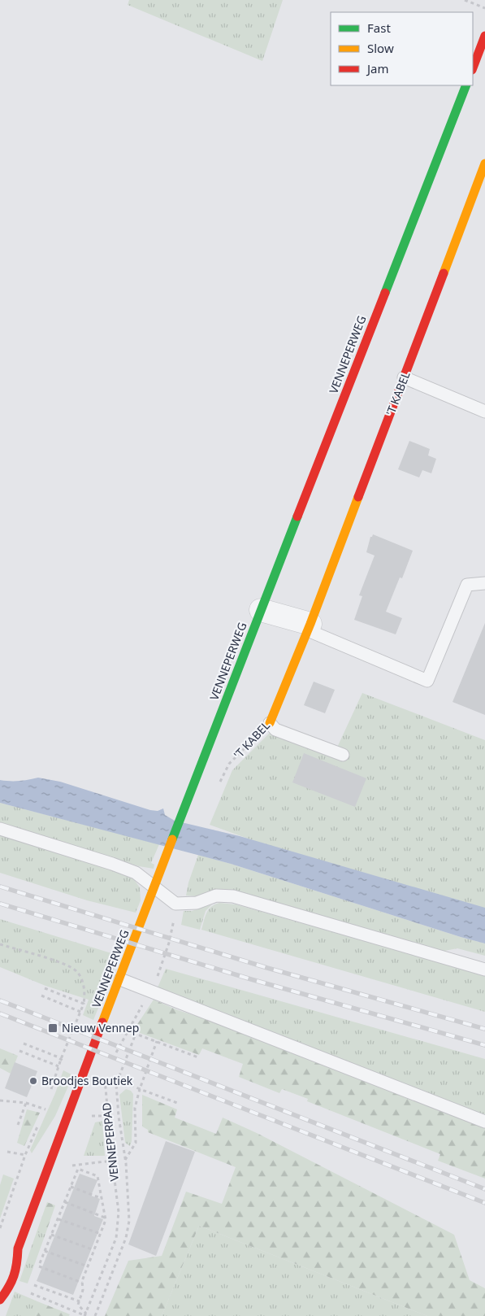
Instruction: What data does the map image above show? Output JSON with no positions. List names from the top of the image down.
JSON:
{
  "streets": {
    "main road": ["VENNEPERWEG", "'T KABEL"],
    "path": ["VENNEPERPAD"]
  },
  "places": {
    "transit": ["Nieuw Vennep"],
    "other": ["Broodjes Boutiek"]
  },
  "legend": ["Fast", "Slow", "Jam"]
}
